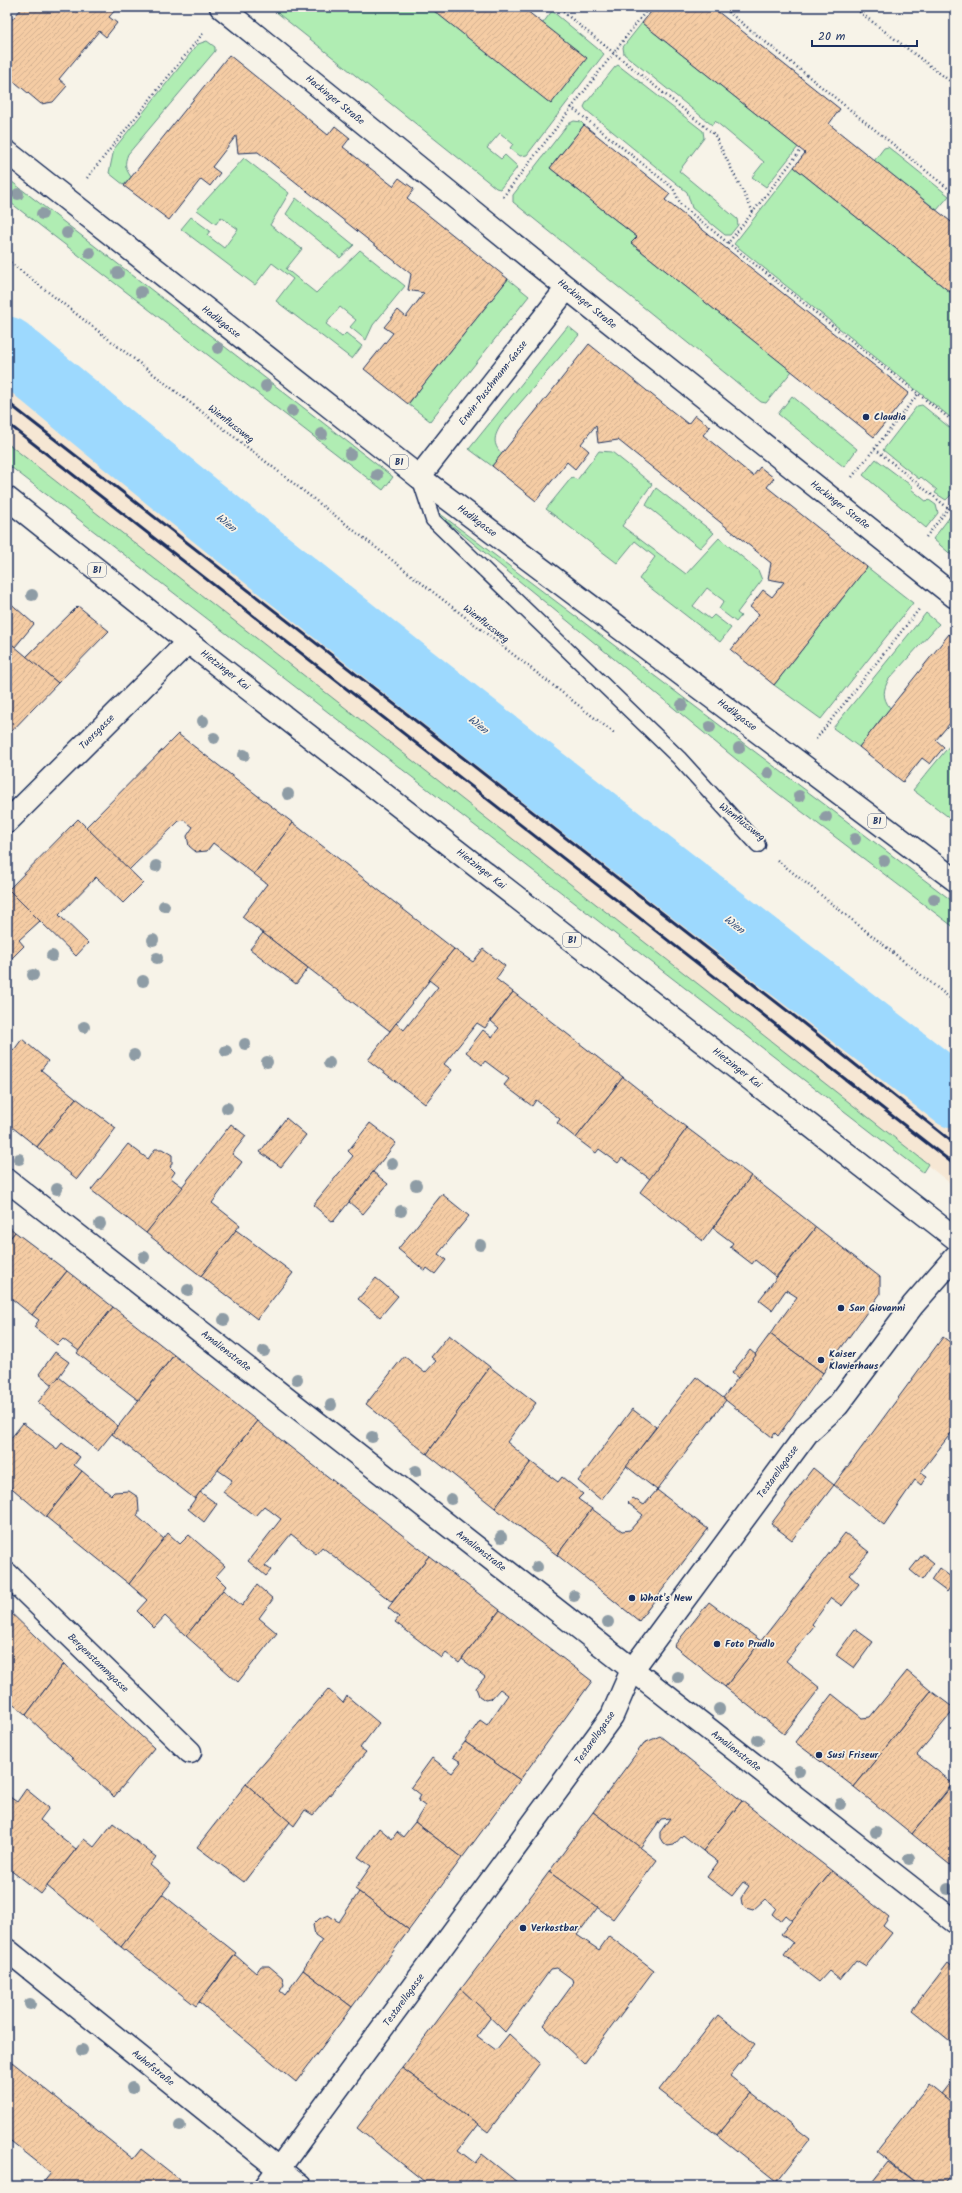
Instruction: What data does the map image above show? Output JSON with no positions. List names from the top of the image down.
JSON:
{
  "streets": {
    "street": [
      "Hackinger Straße",
      "Hadikgasse",
      "Erwin-Puschmann-Gasse",
      "B1",
      "Hietzinger Kai",
      "Tuersgasse",
      "Amalienstraße",
      "Testarellogasse",
      "Bergenstammgasse",
      "Auhofstraße"
    ],
    "path": ["Wienflussweg"]
  },
  "crossings": [
    ["Hackinger Straße", "Erwin-Puschmann-Gasse"],
    ["Hadikgasse", "Erwin-Puschmann-Gasse"],
    ["Hietzinger Kai", "Tuersgasse"],
    ["Amalienstraße", "Testarellogasse"],
    ["Testarellogasse", "Auhofstraße"]
  ],
  "water": ["Wien"],
  "places": [
    "Claudia",
    "San Giovanni",
    "Kaiser Klavierhaus",
    "What's New",
    "Foto Prudlo",
    "Susi Friseur",
    "Verkostbar"
  ],
  "scale_bar": "20 m"
}
